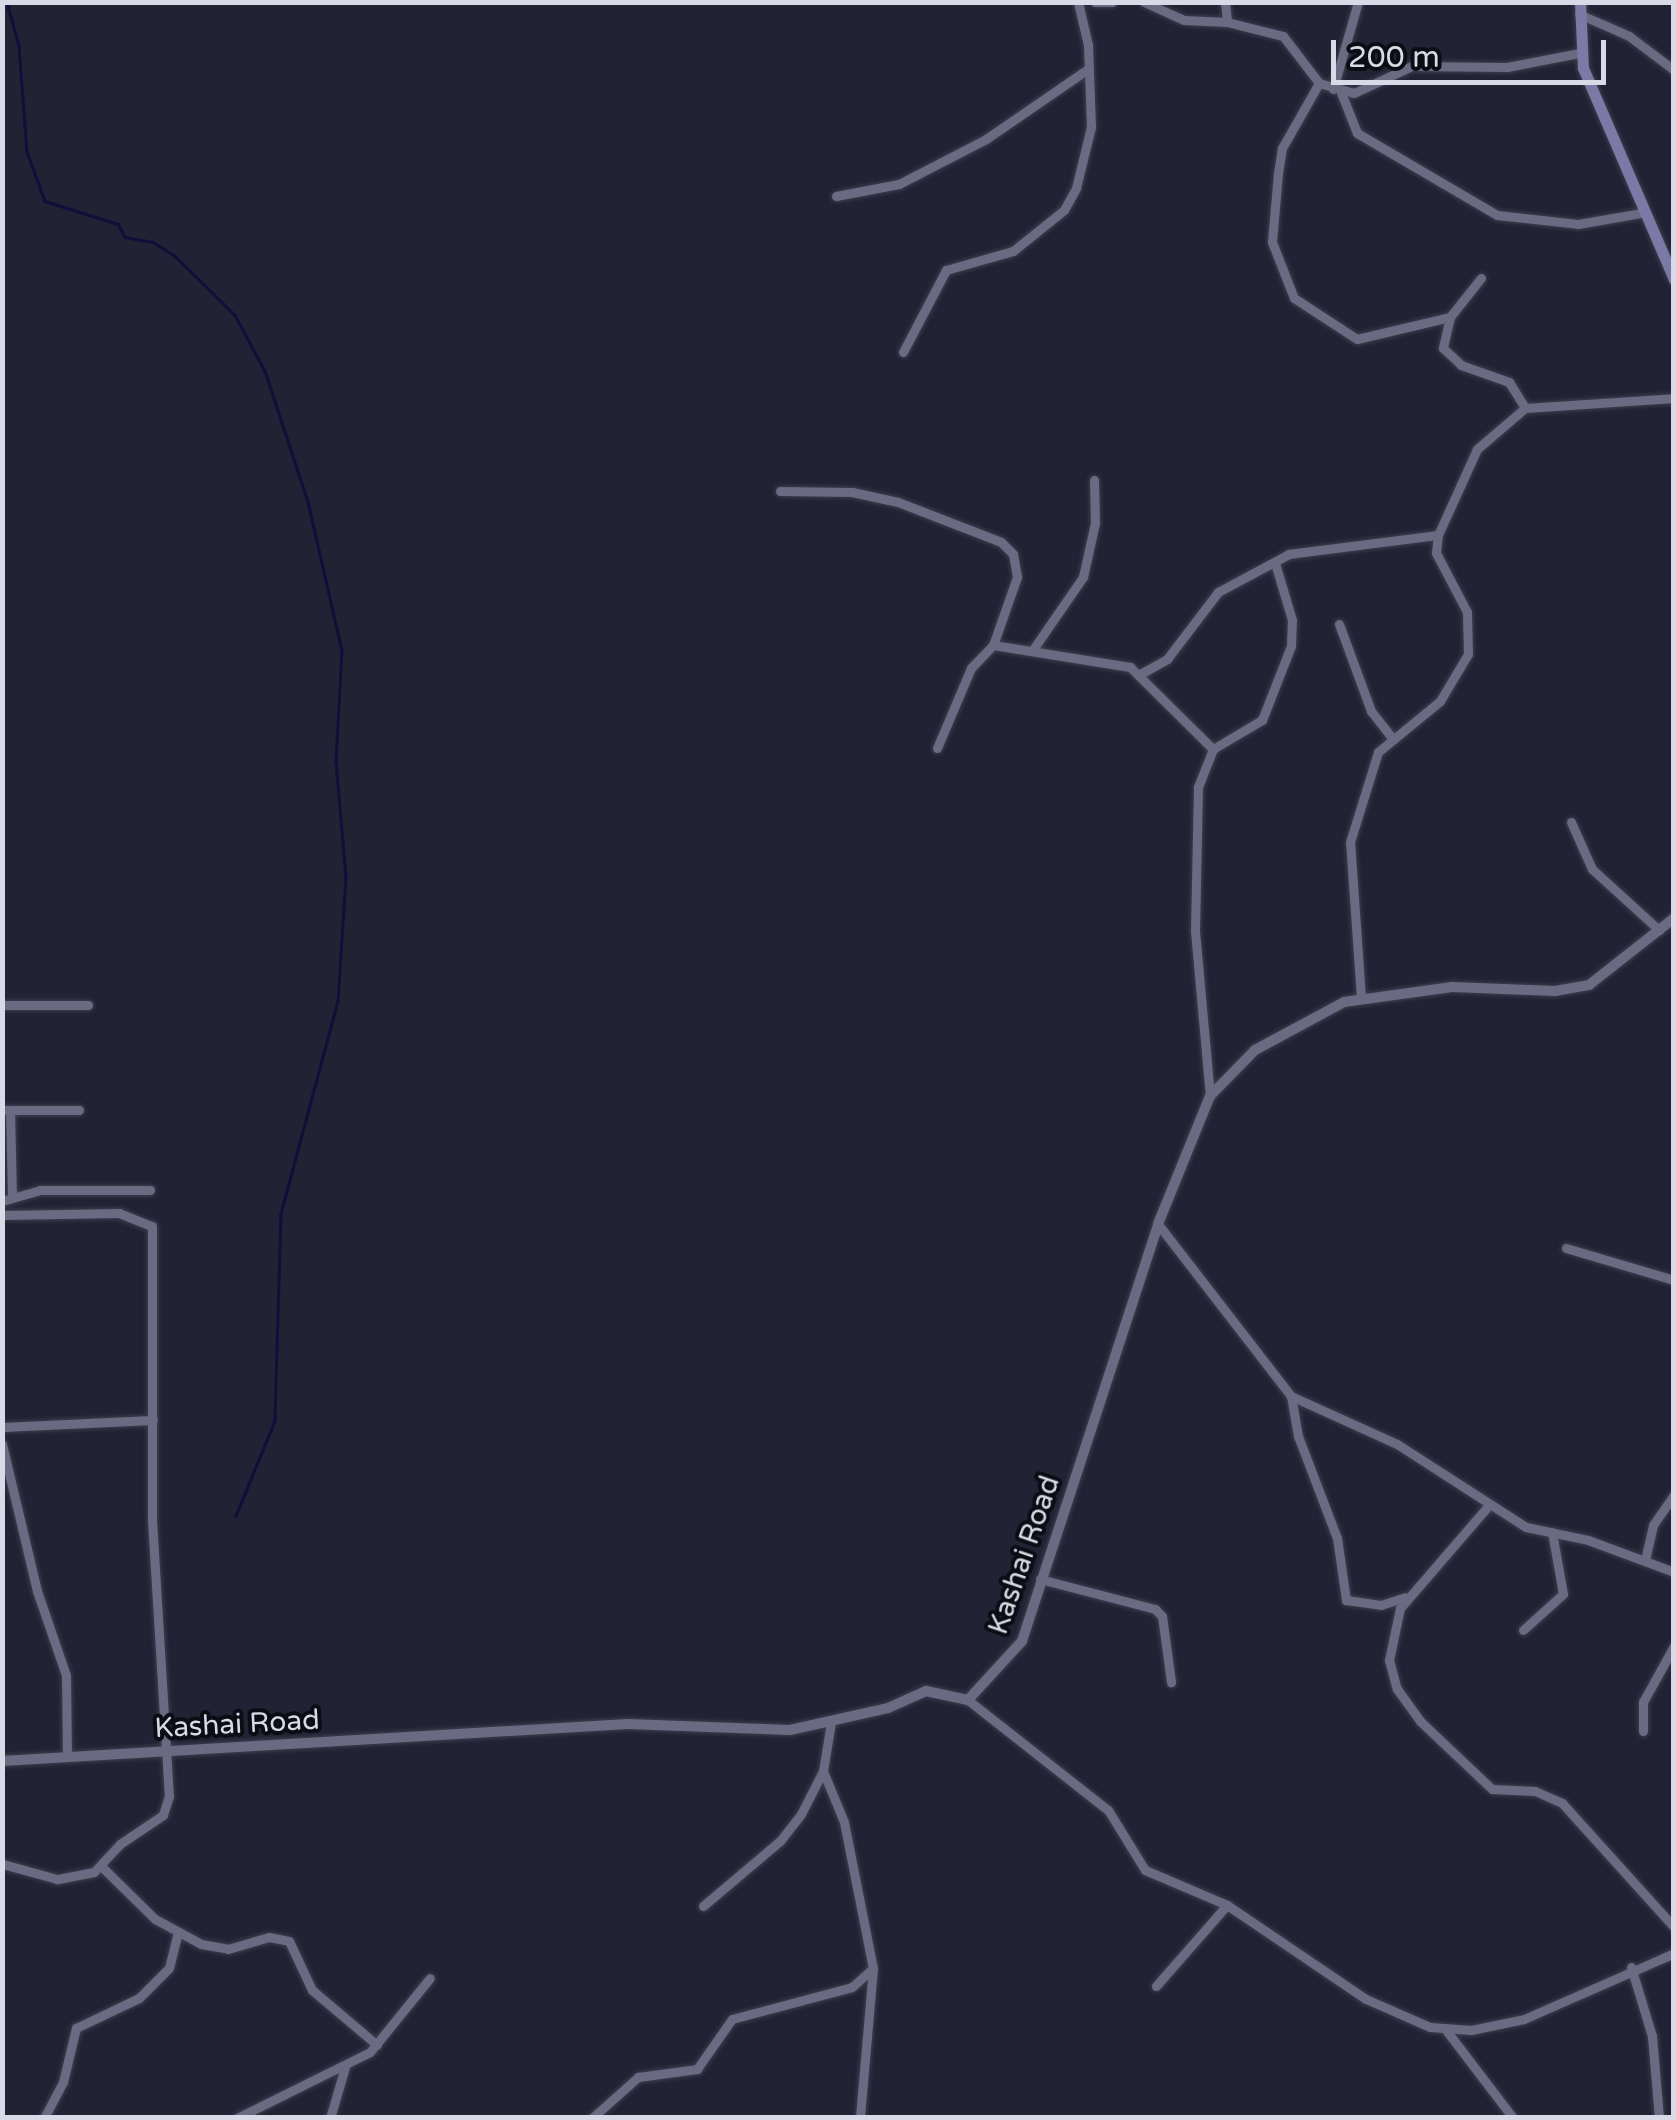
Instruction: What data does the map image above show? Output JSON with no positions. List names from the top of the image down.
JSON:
{
  "streets": {
    "street": ["Kashai Road"]
  },
  "scale_bar": "200 m"
}
